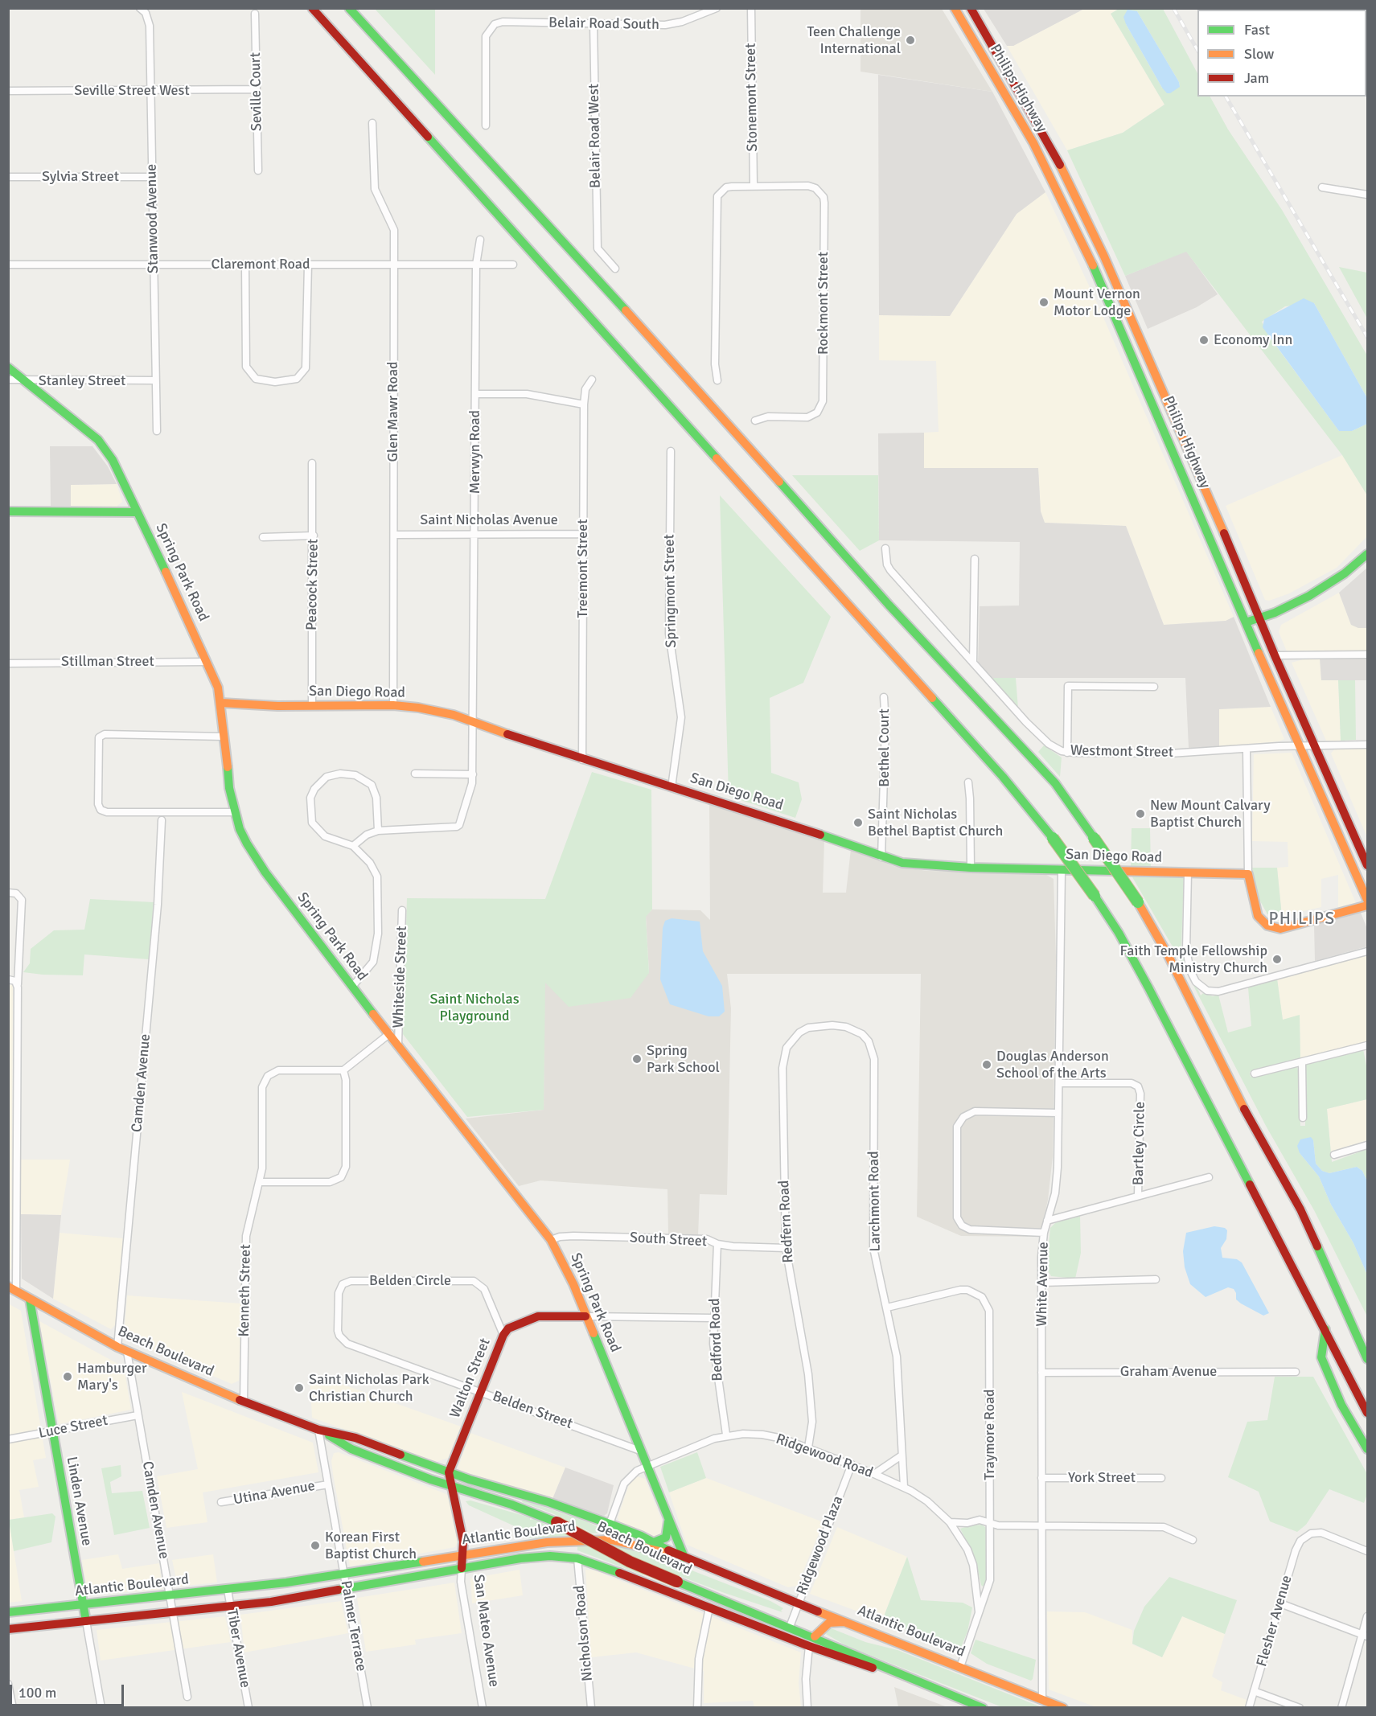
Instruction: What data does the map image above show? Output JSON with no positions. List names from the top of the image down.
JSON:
{
  "streets": {
    "main road": [
      "Philips Highway",
      "Spring Park Road",
      "San Diego Road",
      "Beach Boulevard",
      "Walton Street",
      "Linden Avenue",
      "Atlantic Boulevard",
      "San Mateo Avenue"
    ],
    "street": [
      "Belair Road South",
      "Seville Street West",
      "Seville Court",
      "Stonemont Street",
      "Belair Road West",
      "Sylvia Street",
      "Stanwood Avenue",
      "Claremont Road",
      "Rockmont Street",
      "Stanley Street",
      "Glen Mawr Road",
      "Merwyn Road",
      "Saint Nicholas Avenue",
      "Treemont Street",
      "Peacock Street",
      "Springmont Street",
      "Stillman Street",
      "Bethel Court",
      "Westmont Street",
      "Whiteside Street",
      "Camden Avenue",
      "Bartley Circle",
      "Larchmont Road",
      "Redfern Road",
      "South Street",
      "Belden Circle",
      "White Avenue",
      "Kenneth Street",
      "Bedford Road",
      "Graham Avenue",
      "Belden Street",
      "Luce Street",
      "Traymore Road",
      "Ridgewood Road",
      "York Street",
      "Utina Avenue",
      "Ridgewood Plaza",
      "Flesher Avenue",
      "Palmer Terrace",
      "Nicholson Road",
      "Tiber Avenue"
    ]
  },
  "crossings": [
    ["Belair Road South", "Belair Road West"],
    ["Philips Highway", "Westmont Street"],
    ["Seville Street West", "Seville Court"],
    ["Seville Street West", "Stanwood Avenue"],
    ["Stonemont Street", "Rockmont Street"],
    ["Sylvia Street", "Stanwood Avenue"],
    ["Stanwood Avenue", "Claremont Road"],
    ["Stanwood Avenue", "Stanley Street"],
    ["Claremont Road", "Glen Mawr Road"],
    ["Claremont Road", "Merwyn Road"],
    ["Stanley Street", "Spring Park Road"],
    ["Glen Mawr Road", "Saint Nicholas Avenue"],
    ["Glen Mawr Road", "San Diego Road"],
    ["Merwyn Road", "Saint Nicholas Avenue"],
    ["Merwyn Road", "San Diego Road"],
    ["Saint Nicholas Avenue", "Treemont Street"],
    ["Treemont Street", "San Diego Road"],
    ["Spring Park Road", "Stillman Street"],
    ["Spring Park Road", "San Diego Road"],
    ["Spring Park Road", "Whiteside Street"],
    ["Spring Park Road", "South Street"],
    ["Spring Park Road", "Beach Boulevard"],
    ["Spring Park Road", "Walton Street"],
    ["Spring Park Road", "Belden Street"],
    ["Spring Park Road", "Ridgewood Road"],
    ["Spring Park Road", "Atlantic Boulevard"],
    ["Peacock Street", "San Diego Road"],
    ["Springmont Street", "San Diego Road"],
    ["San Diego Road", "Bethel Court"],
    ["San Diego Road", "White Avenue"],
    ["Camden Avenue", "Beach Boulevard"],
    ["Camden Avenue", "Luce Street"],
    ["Camden Avenue", "Atlantic Boulevard"],
    ["Bartley Circle", "White Avenue"],
    ["Larchmont Road", "Redfern Road"],
    ["Larchmont Road", "Traymore Road"],
    ["Larchmont Road", "Ridgewood Road"],
    ["Redfern Road", "South Street"],
    ["Redfern Road", "Ridgewood Road"],
    ["South Street", "Bedford Road"],
    ["Belden Circle", "Walton Street"],
    ["Belden Circle", "Belden Street"],
    ["White Avenue", "Graham Avenue"],
    ["White Avenue", "York Street"],
    ["White Avenue", "Atlantic Boulevard"],
    ["Kenneth Street", "Beach Boulevard"],
    ["Bedford Road", "Walton Street"],
    ["Bedford Road", "Ridgewood Road"],
    ["Beach Boulevard", "Walton Street"],
    ["Beach Boulevard", "Ridgewood Road"],
    ["Beach Boulevard", "Linden Avenue"],
    ["Beach Boulevard", "Atlantic Boulevard"],
    ["Beach Boulevard", "Ridgewood Plaza"],
    ["Beach Boulevard", "Palmer Terrace"],
    ["Beach Boulevard", "San Mateo Avenue"],
    ["Walton Street", "Belden Street"],
    ["Walton Street", "San Mateo Avenue"],
    ["Luce Street", "Linden Avenue"],
    ["Traymore Road", "Ridgewood Road"],
    ["Traymore Road", "Atlantic Boulevard"],
    ["Ridgewood Road", "Ridgewood Plaza"],
    ["Utina Avenue", "Palmer Terrace"],
    ["Linden Avenue", "Atlantic Boulevard"],
    ["Atlantic Boulevard", "Ridgewood Plaza"],
    ["Atlantic Boulevard", "Palmer Terrace"],
    ["Atlantic Boulevard", "San Mateo Avenue"],
    ["Atlantic Boulevard", "Nicholson Road"],
    ["Atlantic Boulevard", "Tiber Avenue"]
  ],
  "districts": ["PHILIPS"],
  "parks": ["Saint Nicholas Playground"],
  "places": [
    "Teen Challenge International",
    "Mount Vernon Motor Lodge",
    "Economy Inn",
    "New Mount Calvary Baptist Church",
    "Saint Nicholas Bethel Baptist Church",
    "Faith Temple Fellowship Ministry Church",
    "Spring Park School",
    "Douglas Anderson School of the Arts",
    "Hamburger Mary's",
    "Saint Nicholas Park Christian Church",
    "Korean First Baptist Church"
  ],
  "legend": ["Fast", "Slow", "Jam"],
  "scale_bar": "100 m"
}
